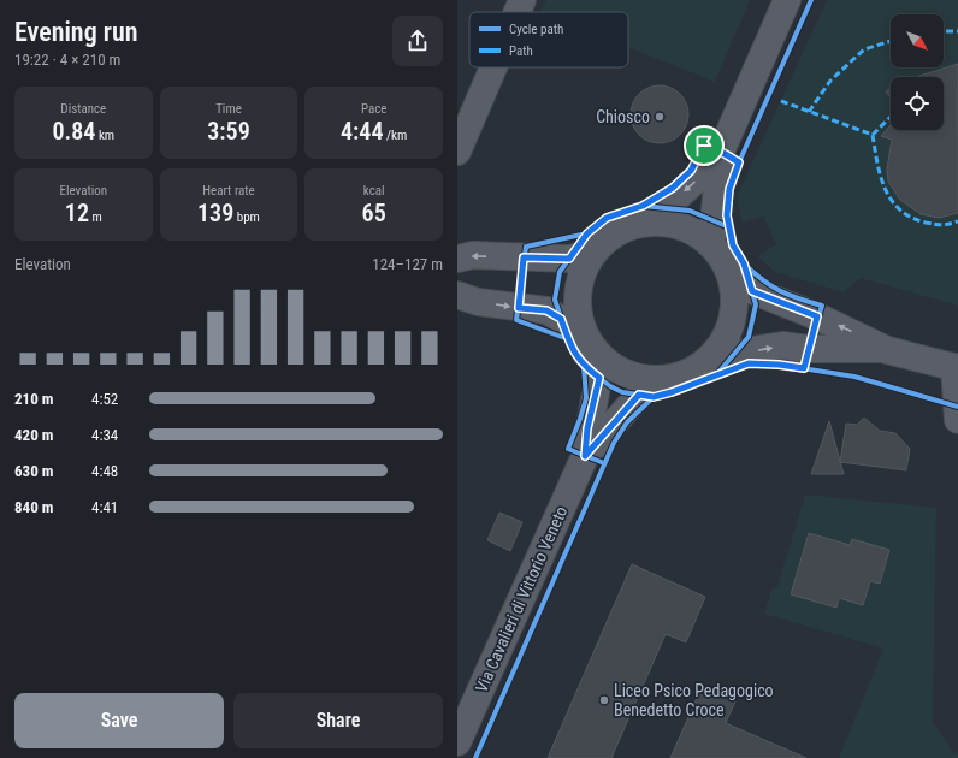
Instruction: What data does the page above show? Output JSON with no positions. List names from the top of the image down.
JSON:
{
  "streets": {
    "street": ["Via Cavalieri di Vittorio Veneto"]
  },
  "places": ["Chiosco", "Liceo Psico Pedagogico Benedetto Croce"],
  "legend": ["Cycle path", "Path"],
  "north": "bottom right",
  "page": {
    "heading": ["Evening run", "19:22 · 4 × 210 m"],
    "stats": [
      ["Distance", "0.84 km"],
      ["Time", "3:59"],
      ["Pace", "4:44 /km"],
      ["Elevation", "12 m"],
      ["Heart rate", "139 bpm"],
      ["kcal", "65"]
    ],
    "chart": ["Elevation", "124–127 m"],
    "list": [
      {
        "name": "210 m",
        "note": "4:52"
      },
      {
        "name": "420 m",
        "note": "4:34"
      },
      {
        "name": "630 m",
        "note": "4:48"
      },
      {
        "name": "840 m",
        "note": "4:41"
      }
    ],
    "buttons": ["Save", "Share"]
  }
}
